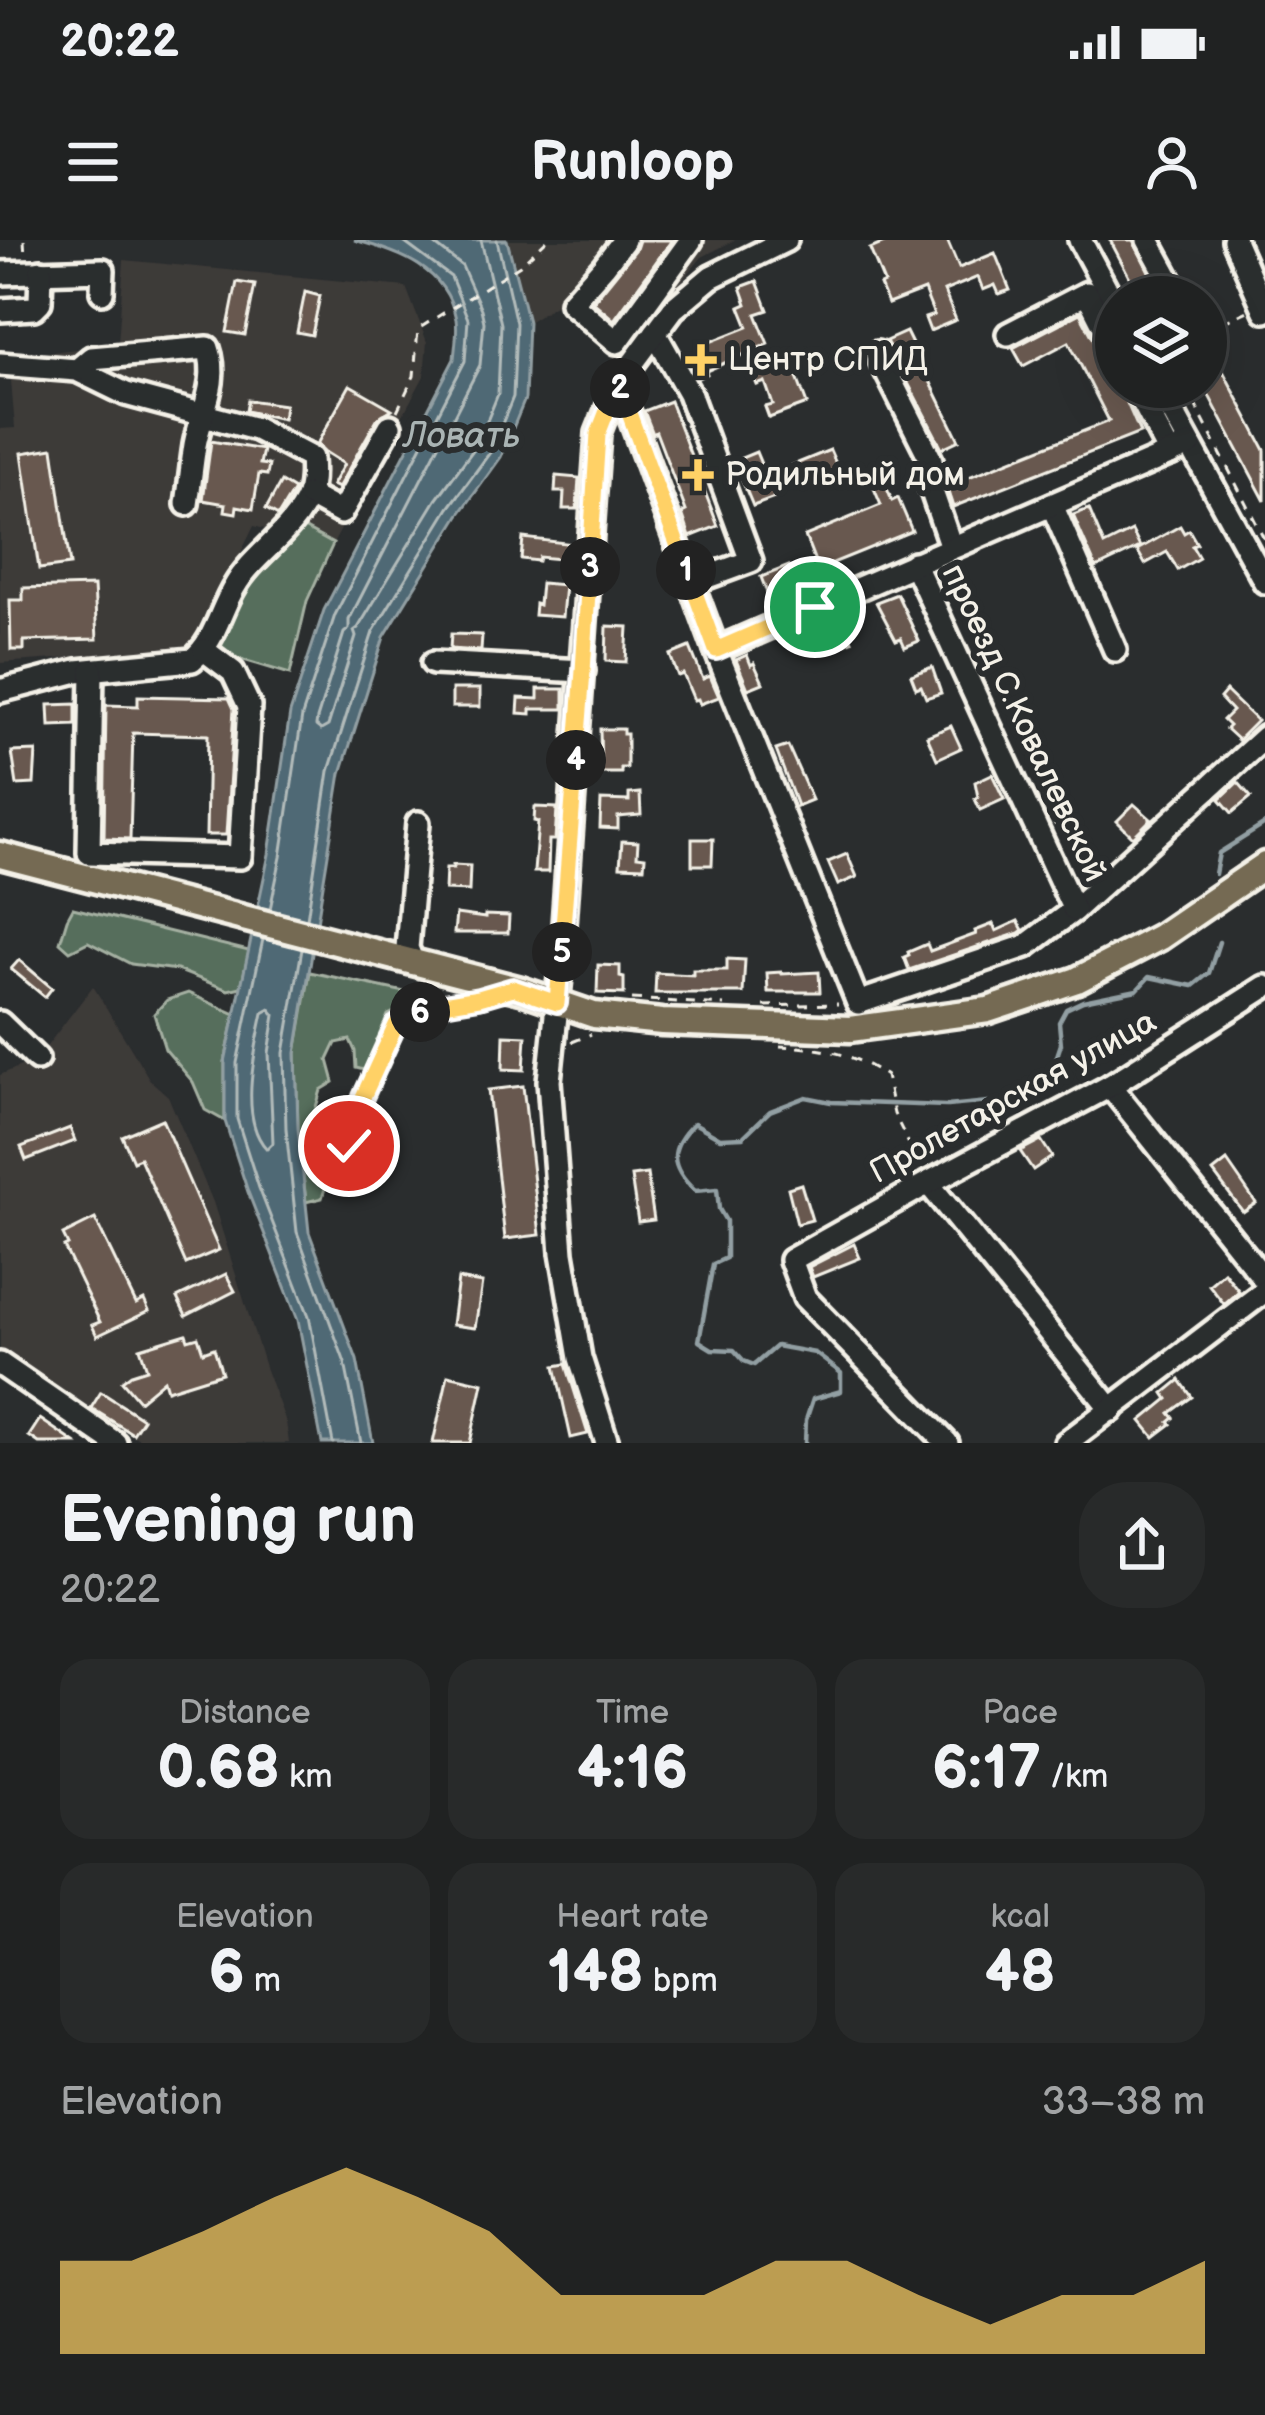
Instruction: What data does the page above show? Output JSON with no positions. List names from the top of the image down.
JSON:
{
  "streets": {
    "street": ["проезд С.Ковалевской", "Пролетарская улица"]
  },
  "water": ["Ловать"],
  "places": {
    "health": ["Центр СПИД", "Родильный дом"]
  },
  "page": {
    "status": "20:22",
    "header": "Runloop",
    "pins": [
      "2",
      "3",
      "1",
      "4",
      "5",
      "6"
    ],
    "heading": ["Evening run", "20:22"],
    "stats": [
      ["Distance", "0.68 km"],
      ["Time", "4:16"],
      ["Pace", "6:17 /km"],
      ["Elevation", "6 m"],
      ["Heart rate", "148 bpm"],
      ["kcal", "48"]
    ],
    "chart": ["Elevation", "33–38 m"]
  }
}
